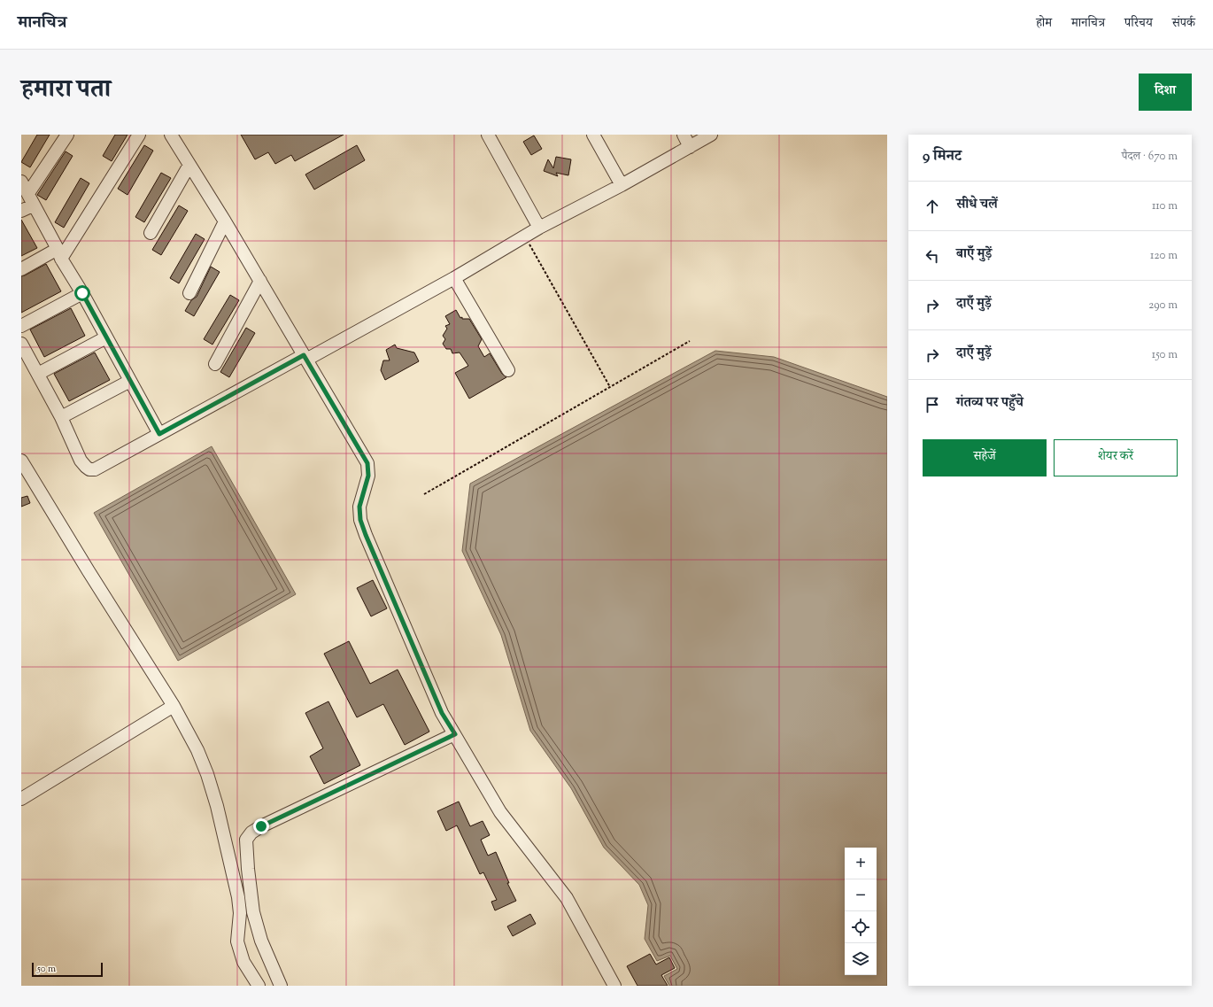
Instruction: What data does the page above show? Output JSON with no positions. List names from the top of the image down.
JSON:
{
  "scale_bar": "50 m",
  "page": {
    "header": "मानचित्र",
    "nav": [
      "होम",
      "मानचित्र",
      "परिचय",
      "संपर्क"
    ],
    "title": "हमारा पता",
    "buttons": [
      "दिशा",
      ["सहेजें", "शेयर करें"]
    ],
    "heading": ["9 मिनट", "पैदल · 670 m"],
    "list": [
      ["सीधे चलें", "110 m"],
      ["बाएँ मुड़ें", "120 m"],
      ["दाएँ मुड़ें", "290 m"],
      ["दाएँ मुड़ें", "150 m"],
      "गंतव्य पर पहुँचे"
    ],
    "map_buttons": ["+", "−"],
    "scale": "50 m"
  }
}
